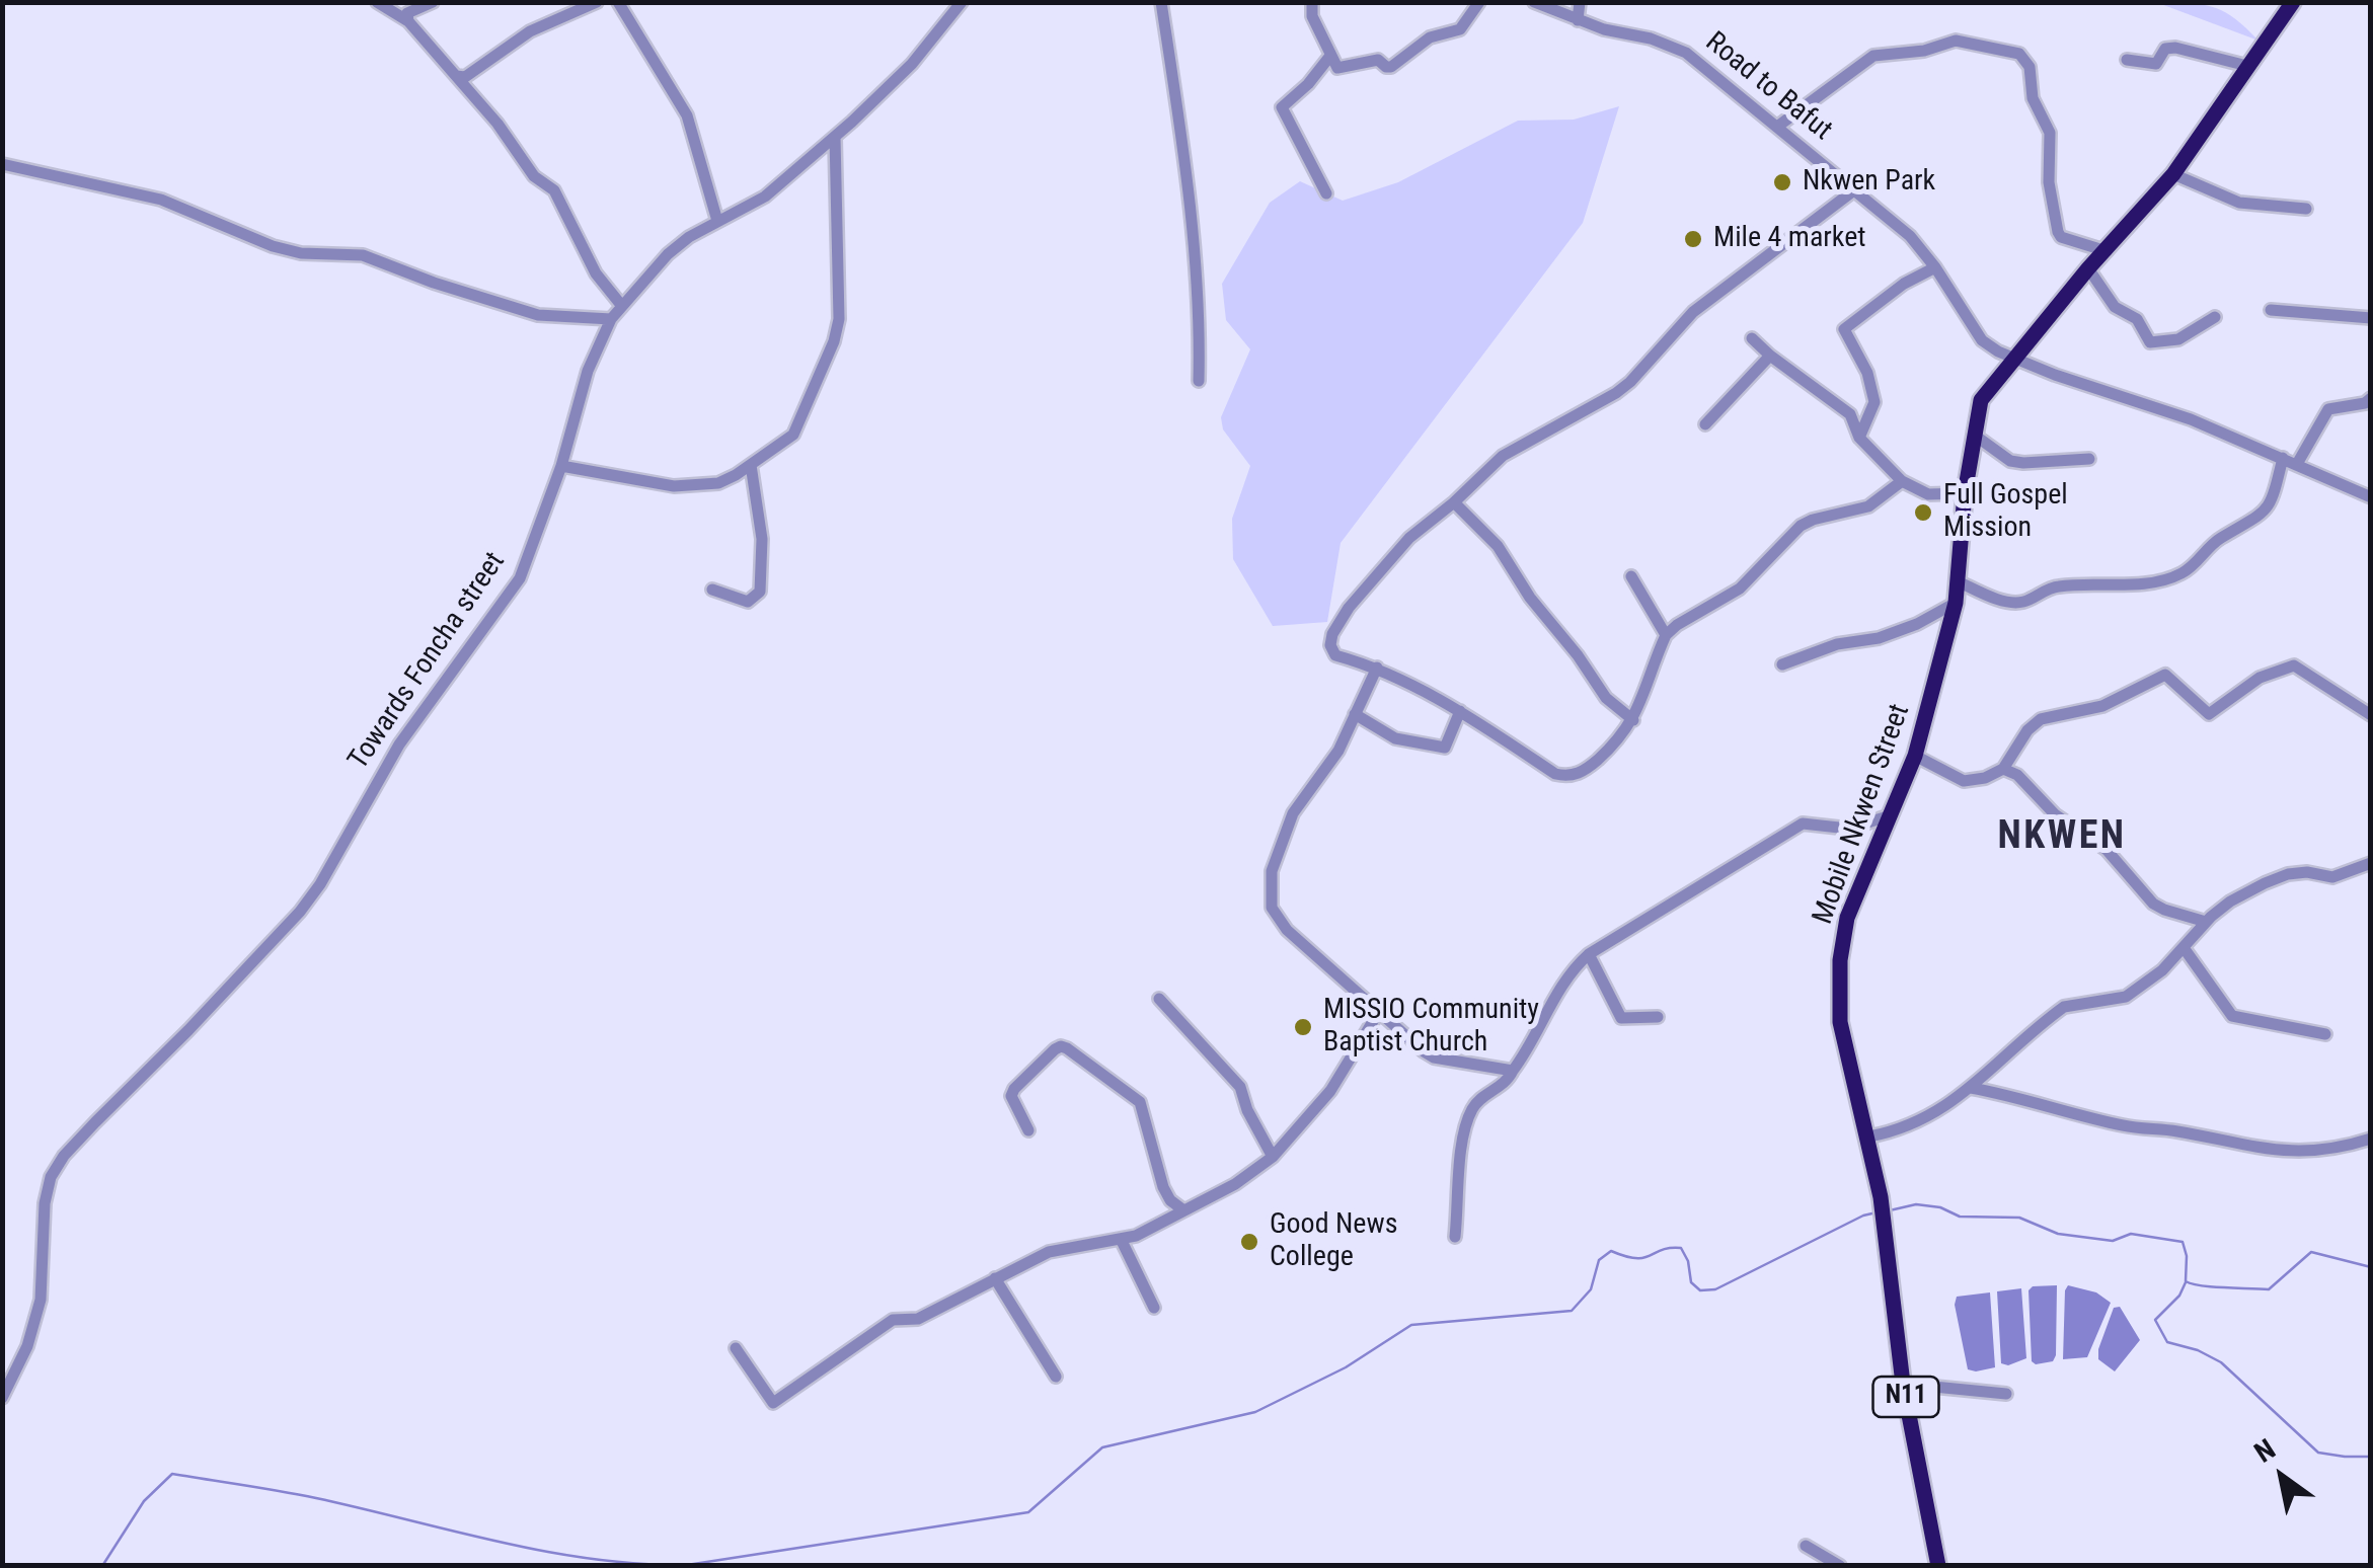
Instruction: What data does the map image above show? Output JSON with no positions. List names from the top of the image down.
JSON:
{
  "streets": {
    "highway": ["Mobile Nkwen Street", "N11"],
    "street": ["Road to Bafut", "Towards Foncha street"]
  },
  "crossings": [
    ["Road to Bafut", "Mobile Nkwen Street"]
  ],
  "districts": ["NKWEN"],
  "places": [
    "Nkwen Park",
    "Mile 4 market",
    "Full Gospel Mission",
    "MISSIO Community Baptist Church",
    "Good News College"
  ],
  "north": "top left"
}
